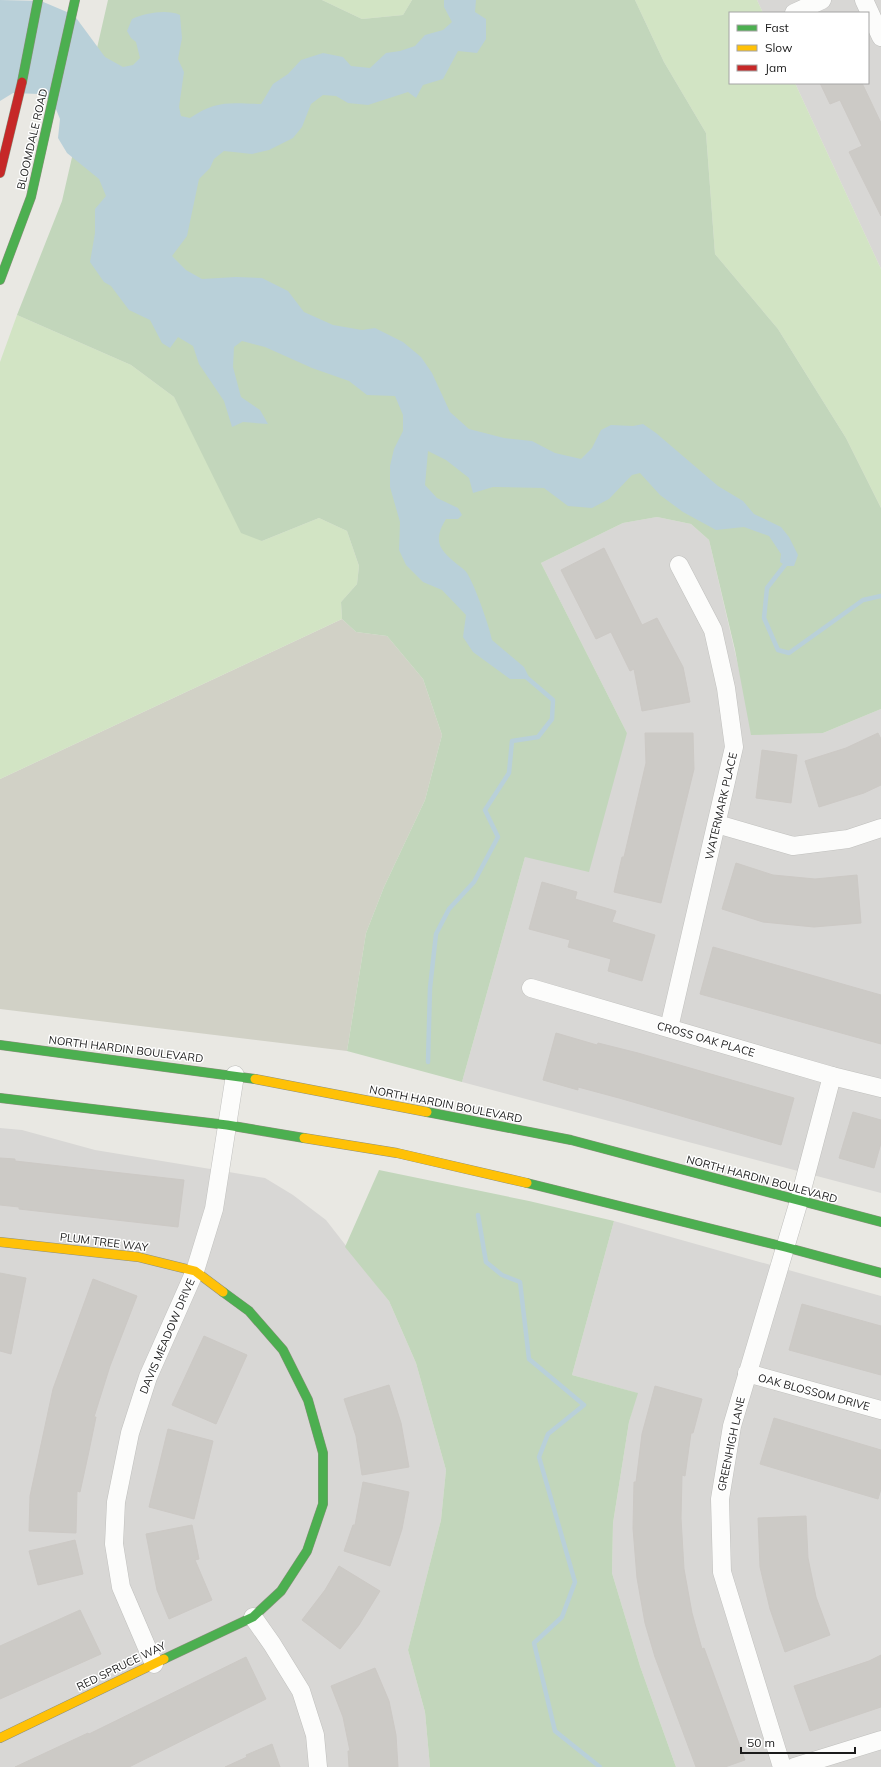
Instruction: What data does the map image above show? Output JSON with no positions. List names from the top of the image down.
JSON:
{
  "streets": {
    "street": [
      "BLOOMDALE ROAD",
      "WATERMARK PLACE",
      "CROSS OAK PLACE",
      "NORTH HARDIN BOULEVARD",
      "PLUM TREE WAY",
      "DAVIS MEADOW DRIVE",
      "OAK BLOSSOM DRIVE",
      "GREENHIGH LANE",
      "RED SPRUCE WAY"
    ]
  },
  "crossings": [
    ["WATERMARK PLACE", "CROSS OAK PLACE"],
    ["CROSS OAK PLACE", "GREENHIGH LANE"],
    ["NORTH HARDIN BOULEVARD", "DAVIS MEADOW DRIVE"],
    ["NORTH HARDIN BOULEVARD", "GREENHIGH LANE"],
    ["PLUM TREE WAY", "DAVIS MEADOW DRIVE"],
    ["PLUM TREE WAY", "RED SPRUCE WAY"],
    ["DAVIS MEADOW DRIVE", "RED SPRUCE WAY"],
    ["OAK BLOSSOM DRIVE", "GREENHIGH LANE"]
  ],
  "legend": ["Fast", "Slow", "Jam"],
  "scale_bar": "50 m"
}
